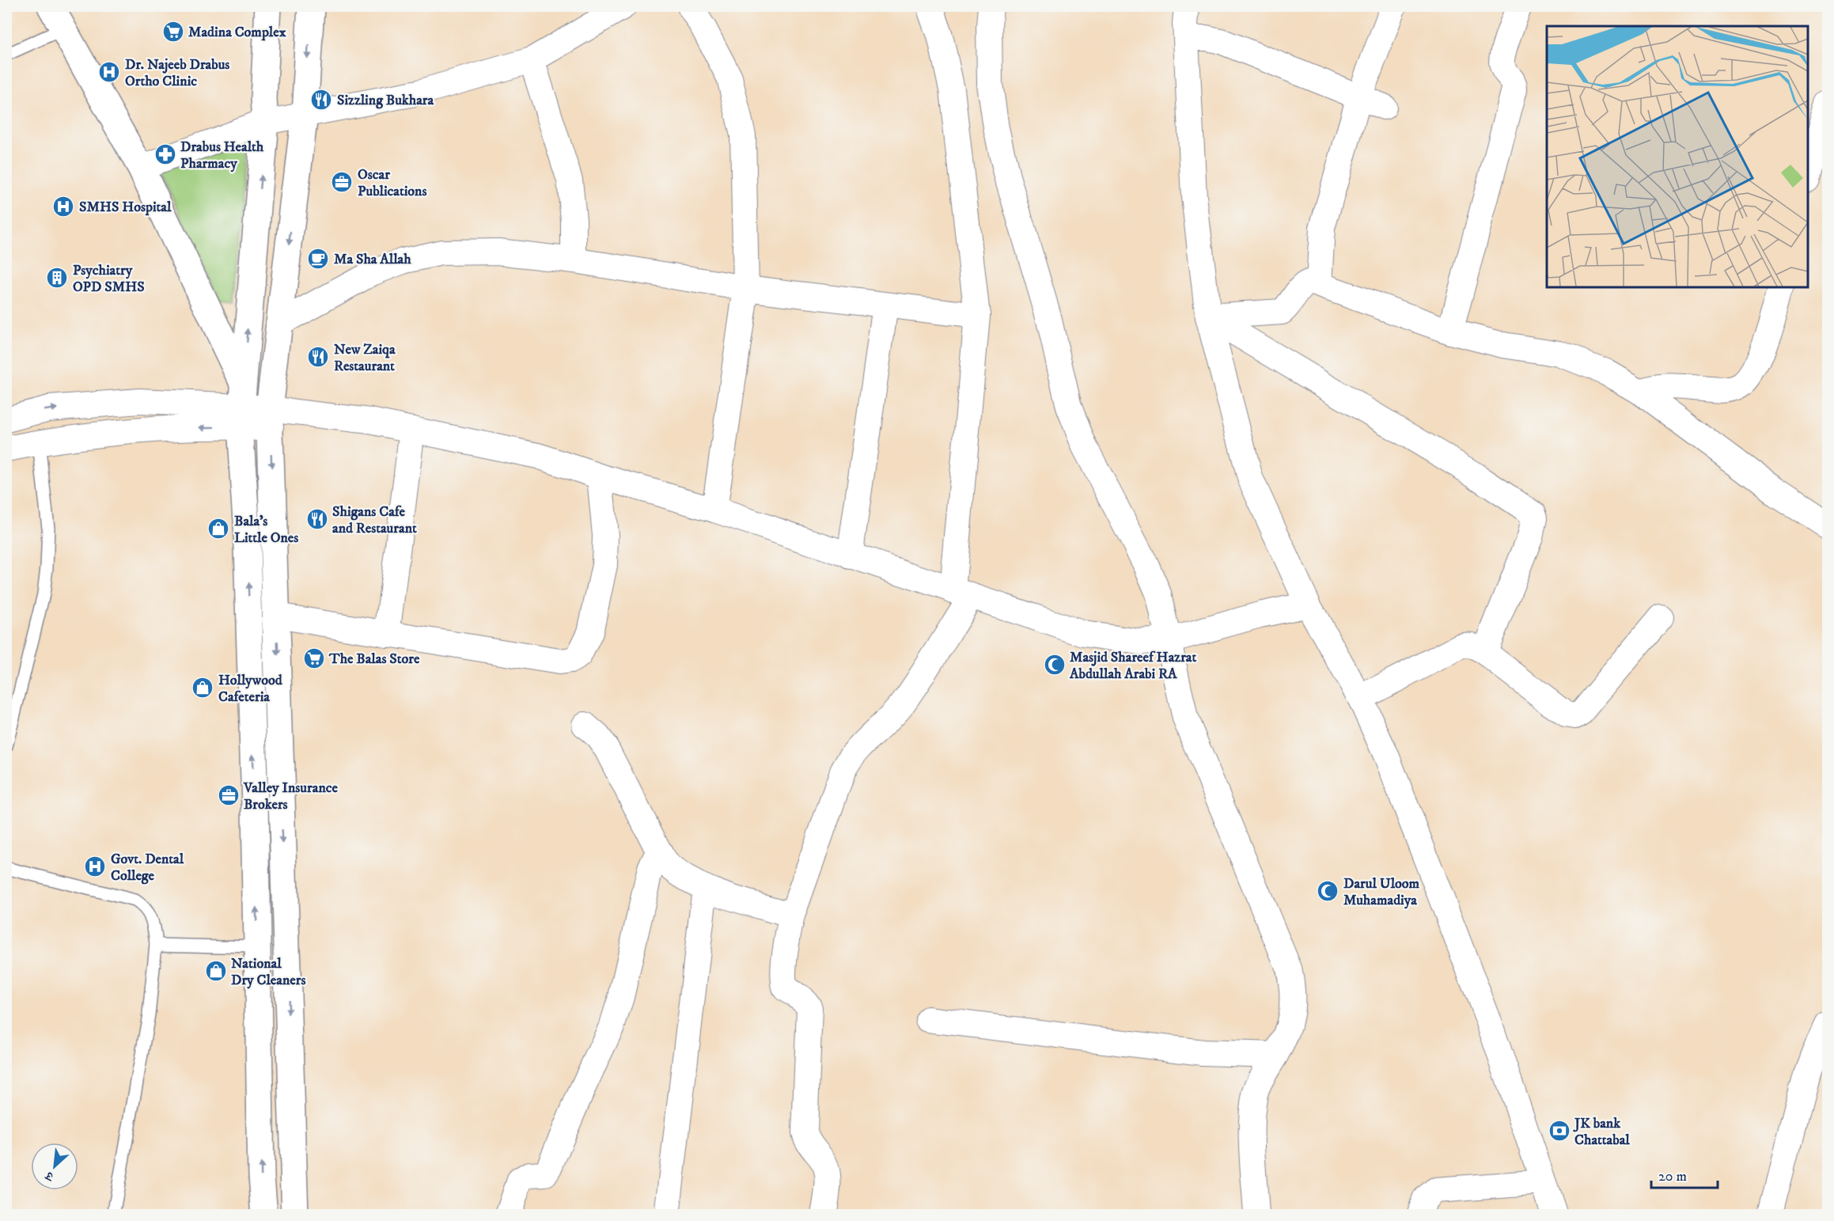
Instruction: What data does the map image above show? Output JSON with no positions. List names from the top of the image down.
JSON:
{
  "places": {
    "supermarket": ["Madina Complex", "The Balas Store"],
    "hospital": ["Dr. Najeeb Drabus Ortho Clinic", "SMHS Hospital", "Govt. Dental College"],
    "restaurant": ["Sizzling Bukhara", "New Zaiqa Restaurant", "Shigans Cafe and Restaurant"],
    "pharmacy": ["Drabus Health Pharmacy"],
    "office": ["Oscar Publications", "Valley Insurance Brokers"],
    "cafe": ["Ma Sha Allah"],
    "building": ["Psychiatry OPD SMHS"],
    "shop": ["Bala's Little Ones", "Hollywood Cafeteria", "National Dry Cleaners"],
    "mosque": ["Masjid Shareef Hazrat Abdullah Arabi RA", "Darul Uloom Muhamadiya"],
    "bank": ["JK bank Chattabal"]
  },
  "scale_bar": "20 m",
  "north": "bottom left"
}
